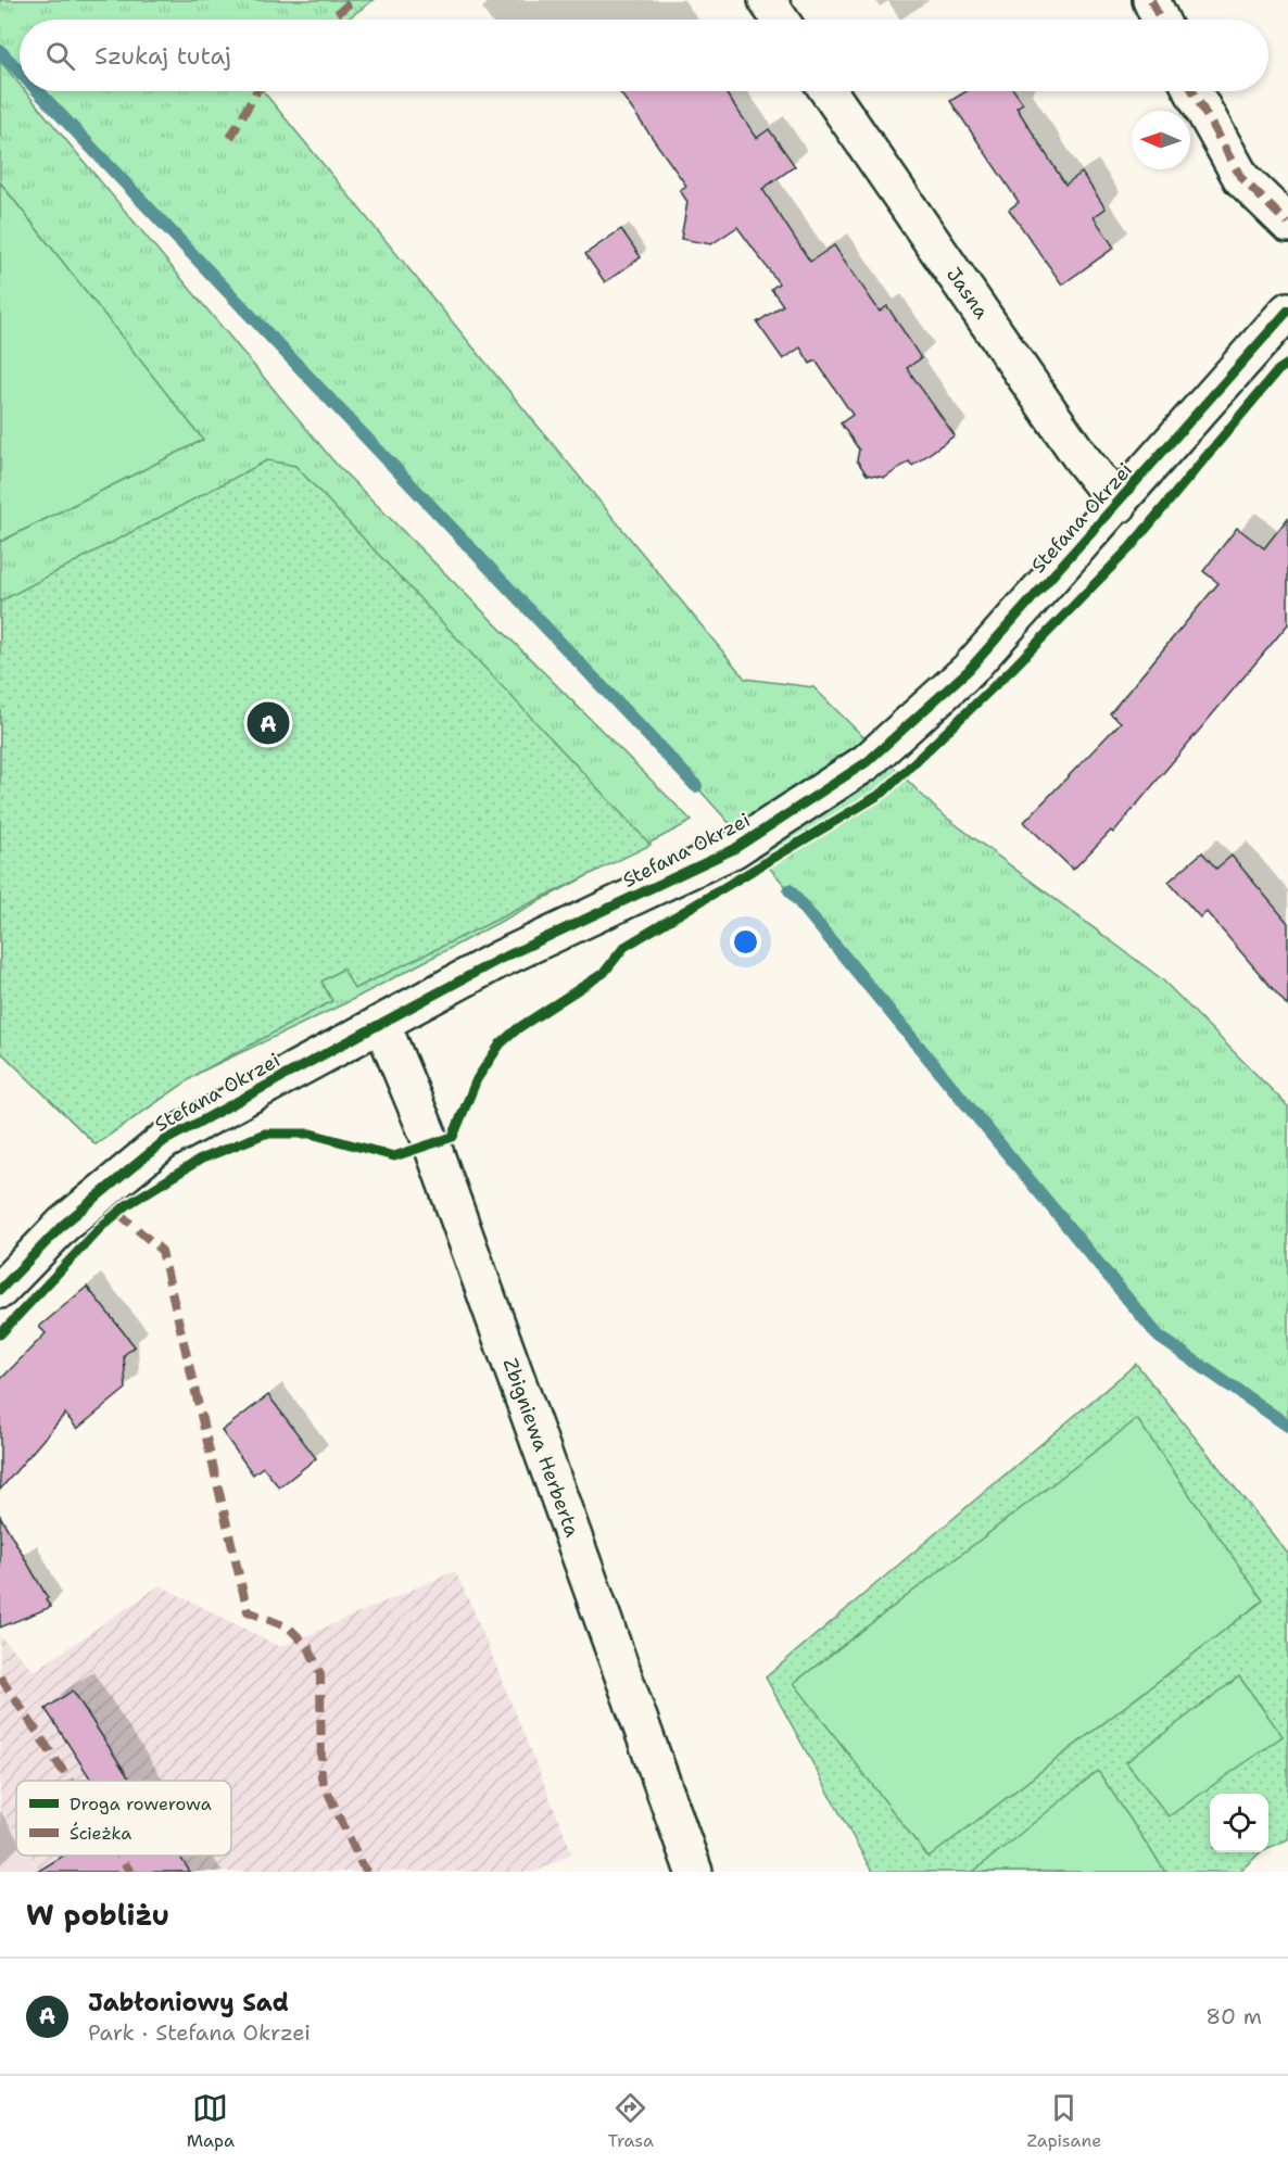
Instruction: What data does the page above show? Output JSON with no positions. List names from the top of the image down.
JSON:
{
  "streets": {
    "street": ["Jasna", "Stefana Okrzei", "Zbigniewa Herberta"]
  },
  "crossings": [
    ["Jasna", "Stefana Okrzei"],
    ["Stefana Okrzei", "Zbigniewa Herberta"]
  ],
  "legend": ["Droga rowerowa", "Ścieżka"],
  "north": "left",
  "page": {
    "search": "Szukaj tutaj",
    "pins": "A",
    "heading": "W pobliżu",
    "list": [
      {
        "mark": "A",
        "name": "Jabłoniowy Sad",
        "note": "Park · Stefana Okrzei",
        "value": "80 m"
      }
    ],
    "nav": ["Mapa", "Trasa", "Zapisane"]
  }
}
